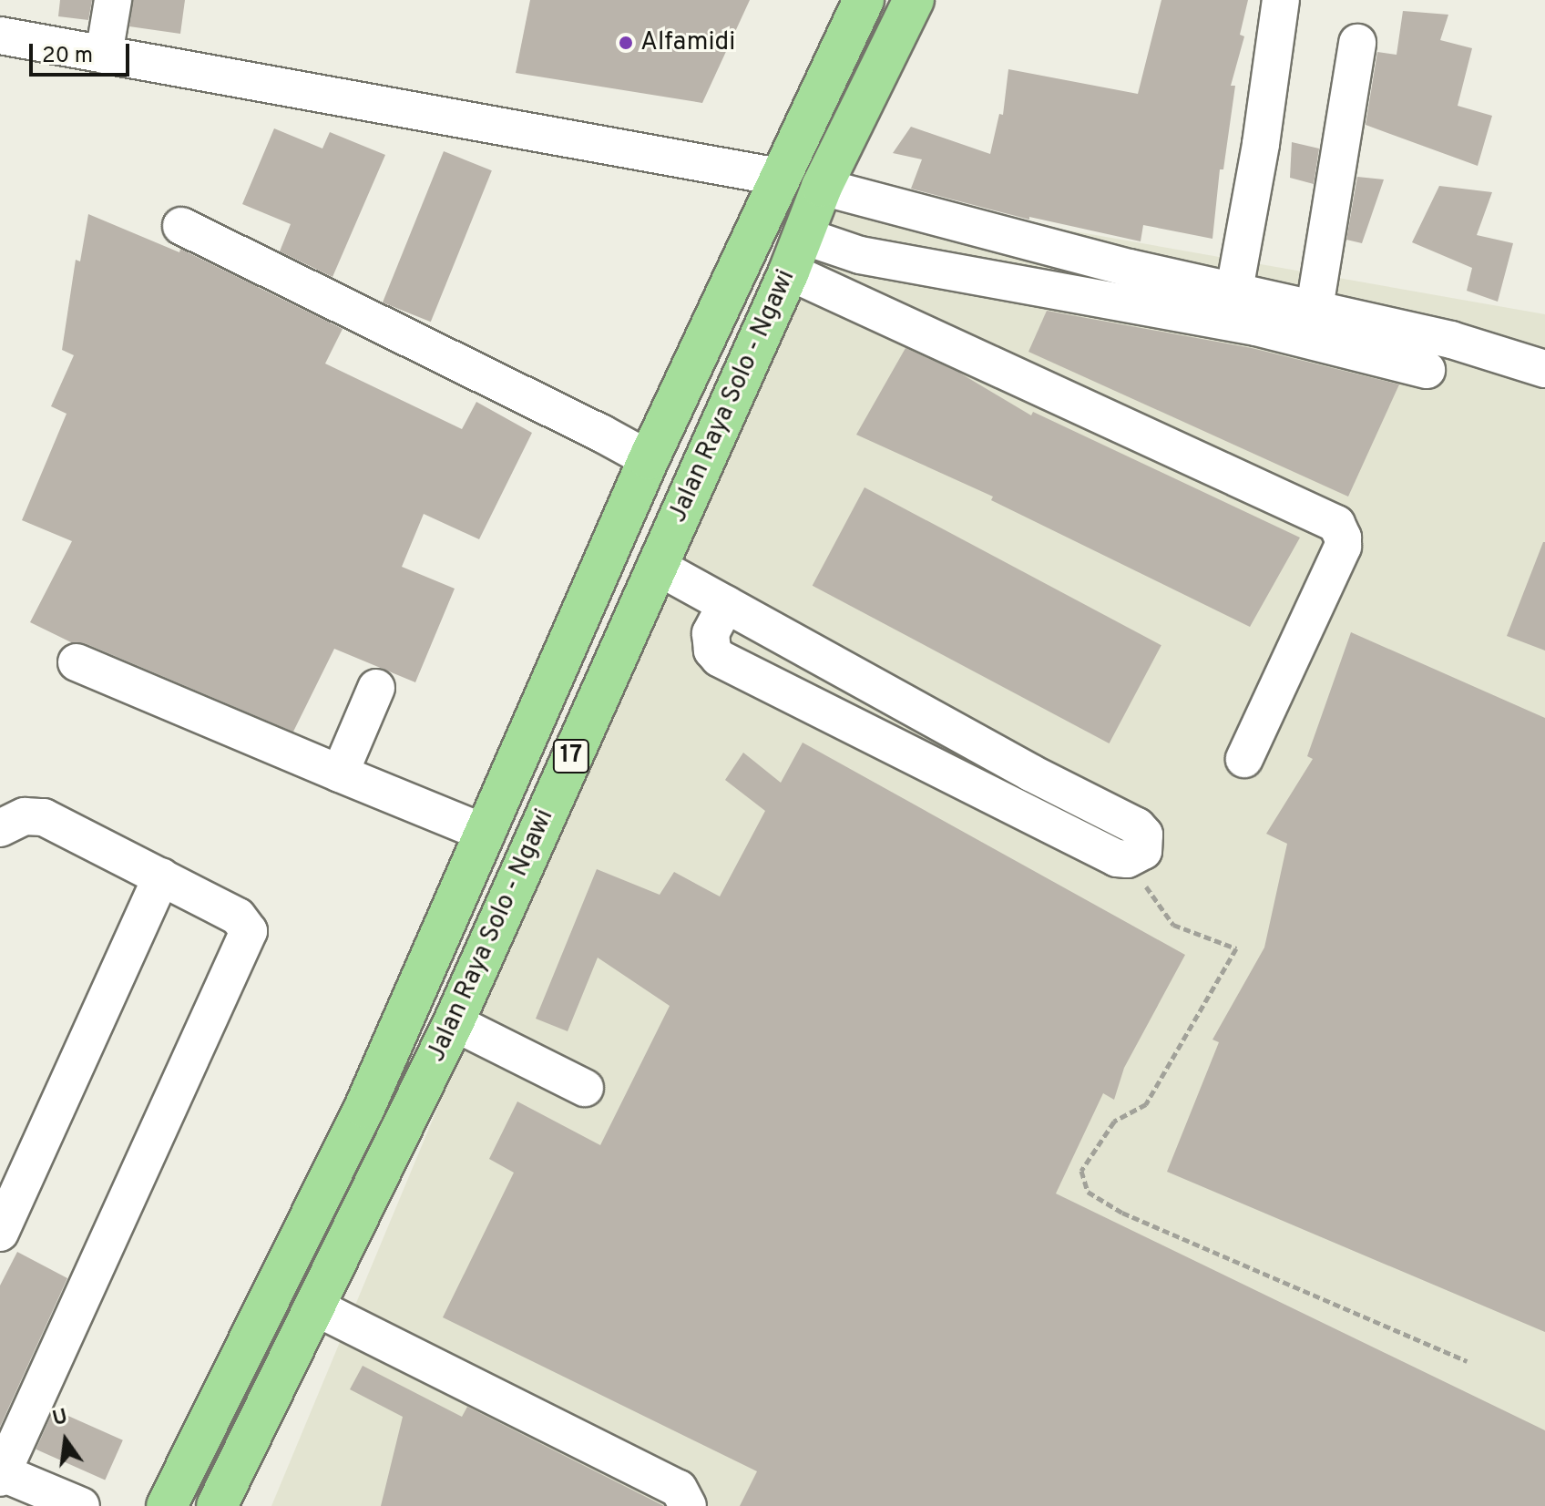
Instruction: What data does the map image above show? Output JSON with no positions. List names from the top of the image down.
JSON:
{
  "streets": {
    "highway": ["Jalan Raya Solo - Ngawi", "17"]
  },
  "places": ["Alfamidi"],
  "scale_bar": "20 m",
  "north": "top"
}
